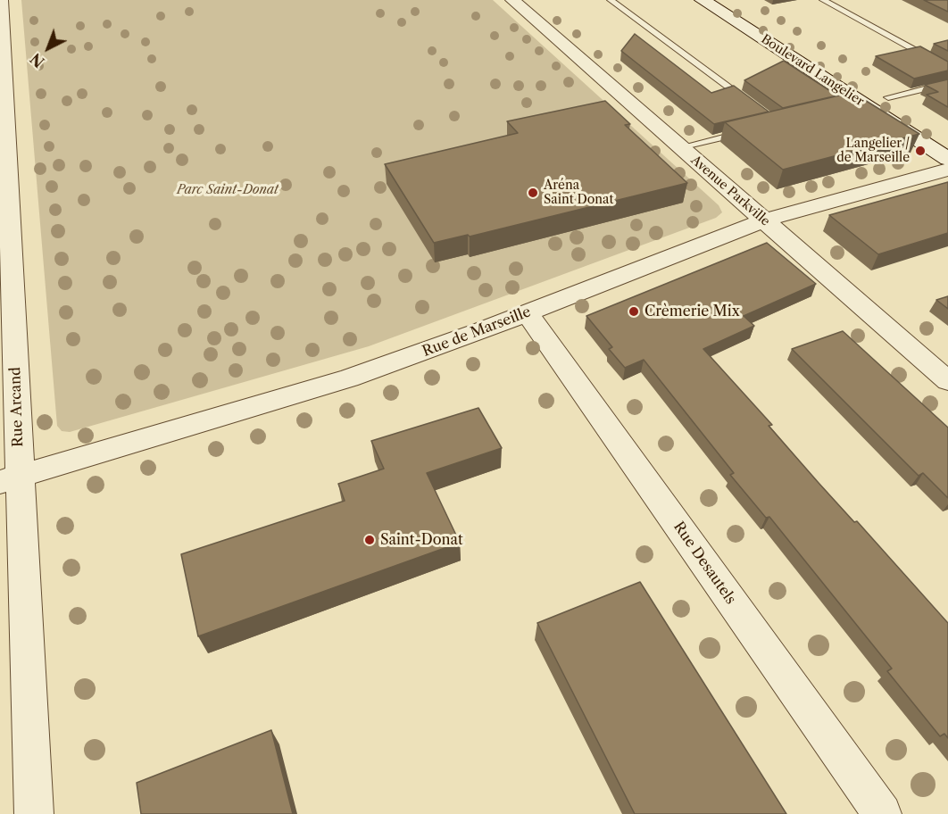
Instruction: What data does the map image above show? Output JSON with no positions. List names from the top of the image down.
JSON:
{
  "streets": {
    "main road": ["Boulevard Langelier"],
    "street": [
      "Avenue Parkville",
      "Rue de Marseille",
      "Rue Arcand",
      "Rue Desautels"
    ]
  },
  "crossings": [
    ["Avenue Parkville", "Rue de Marseille"],
    ["Rue de Marseille", "Rue Arcand"],
    ["Rue de Marseille", "Rue Desautels"]
  ],
  "parks": ["Parc Saint-Donat"],
  "places": [
    "Langelier / de Marseille",
    "Aréna Saint Donat",
    "Crèmerie Mix",
    "Saint-Donat"
  ],
  "north": "bottom left"
}
